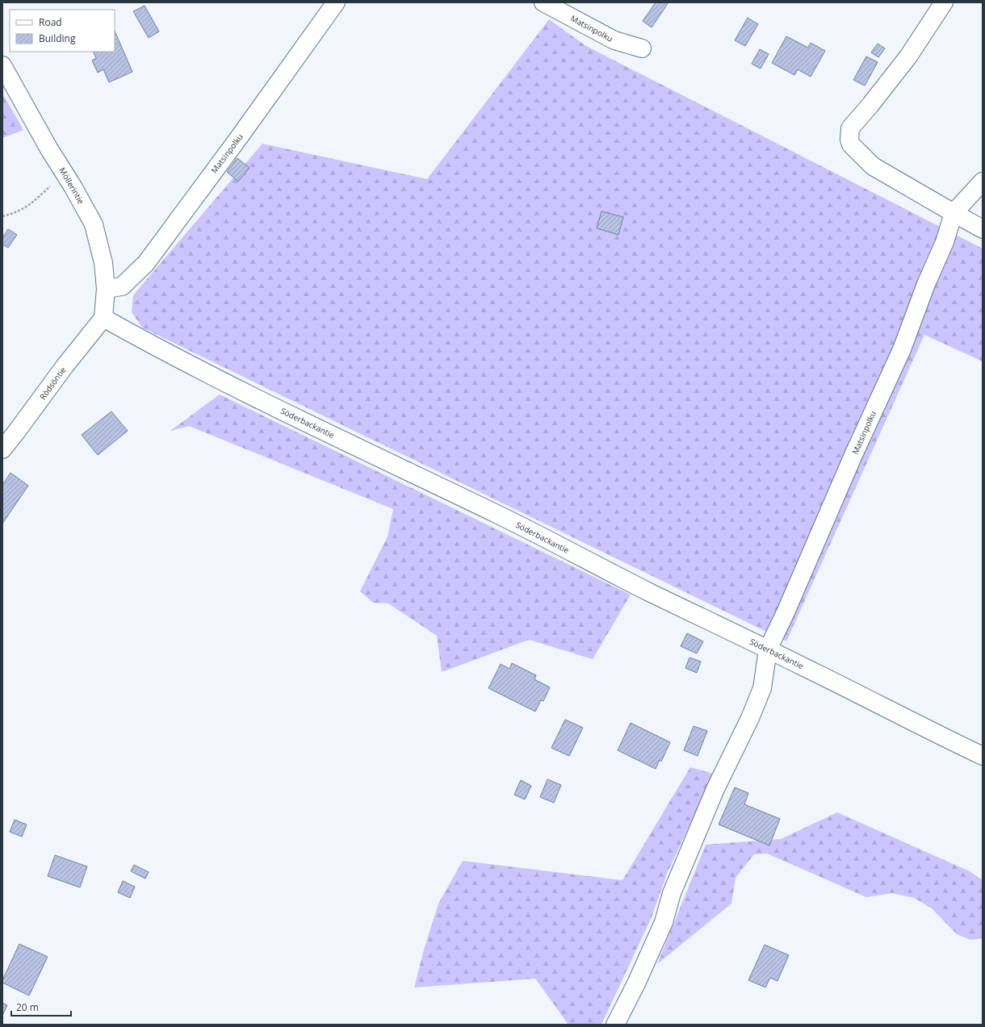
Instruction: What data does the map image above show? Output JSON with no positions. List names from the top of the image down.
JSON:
{
  "streets": {
    "street": [
      "Matsinpolku",
      "Möllerintie",
      "Rödsöntie",
      "Söderbackantie"
    ]
  },
  "crossings": [
    ["Matsinpolku", "Möllerintie"],
    ["Matsinpolku", "Söderbackantie"],
    ["Möllerintie", "Rödsöntie"],
    ["Möllerintie", "Söderbackantie"],
    ["Rödsöntie", "Söderbackantie"]
  ],
  "legend": ["Road", "Building"],
  "scale_bar": "20 m"
}
